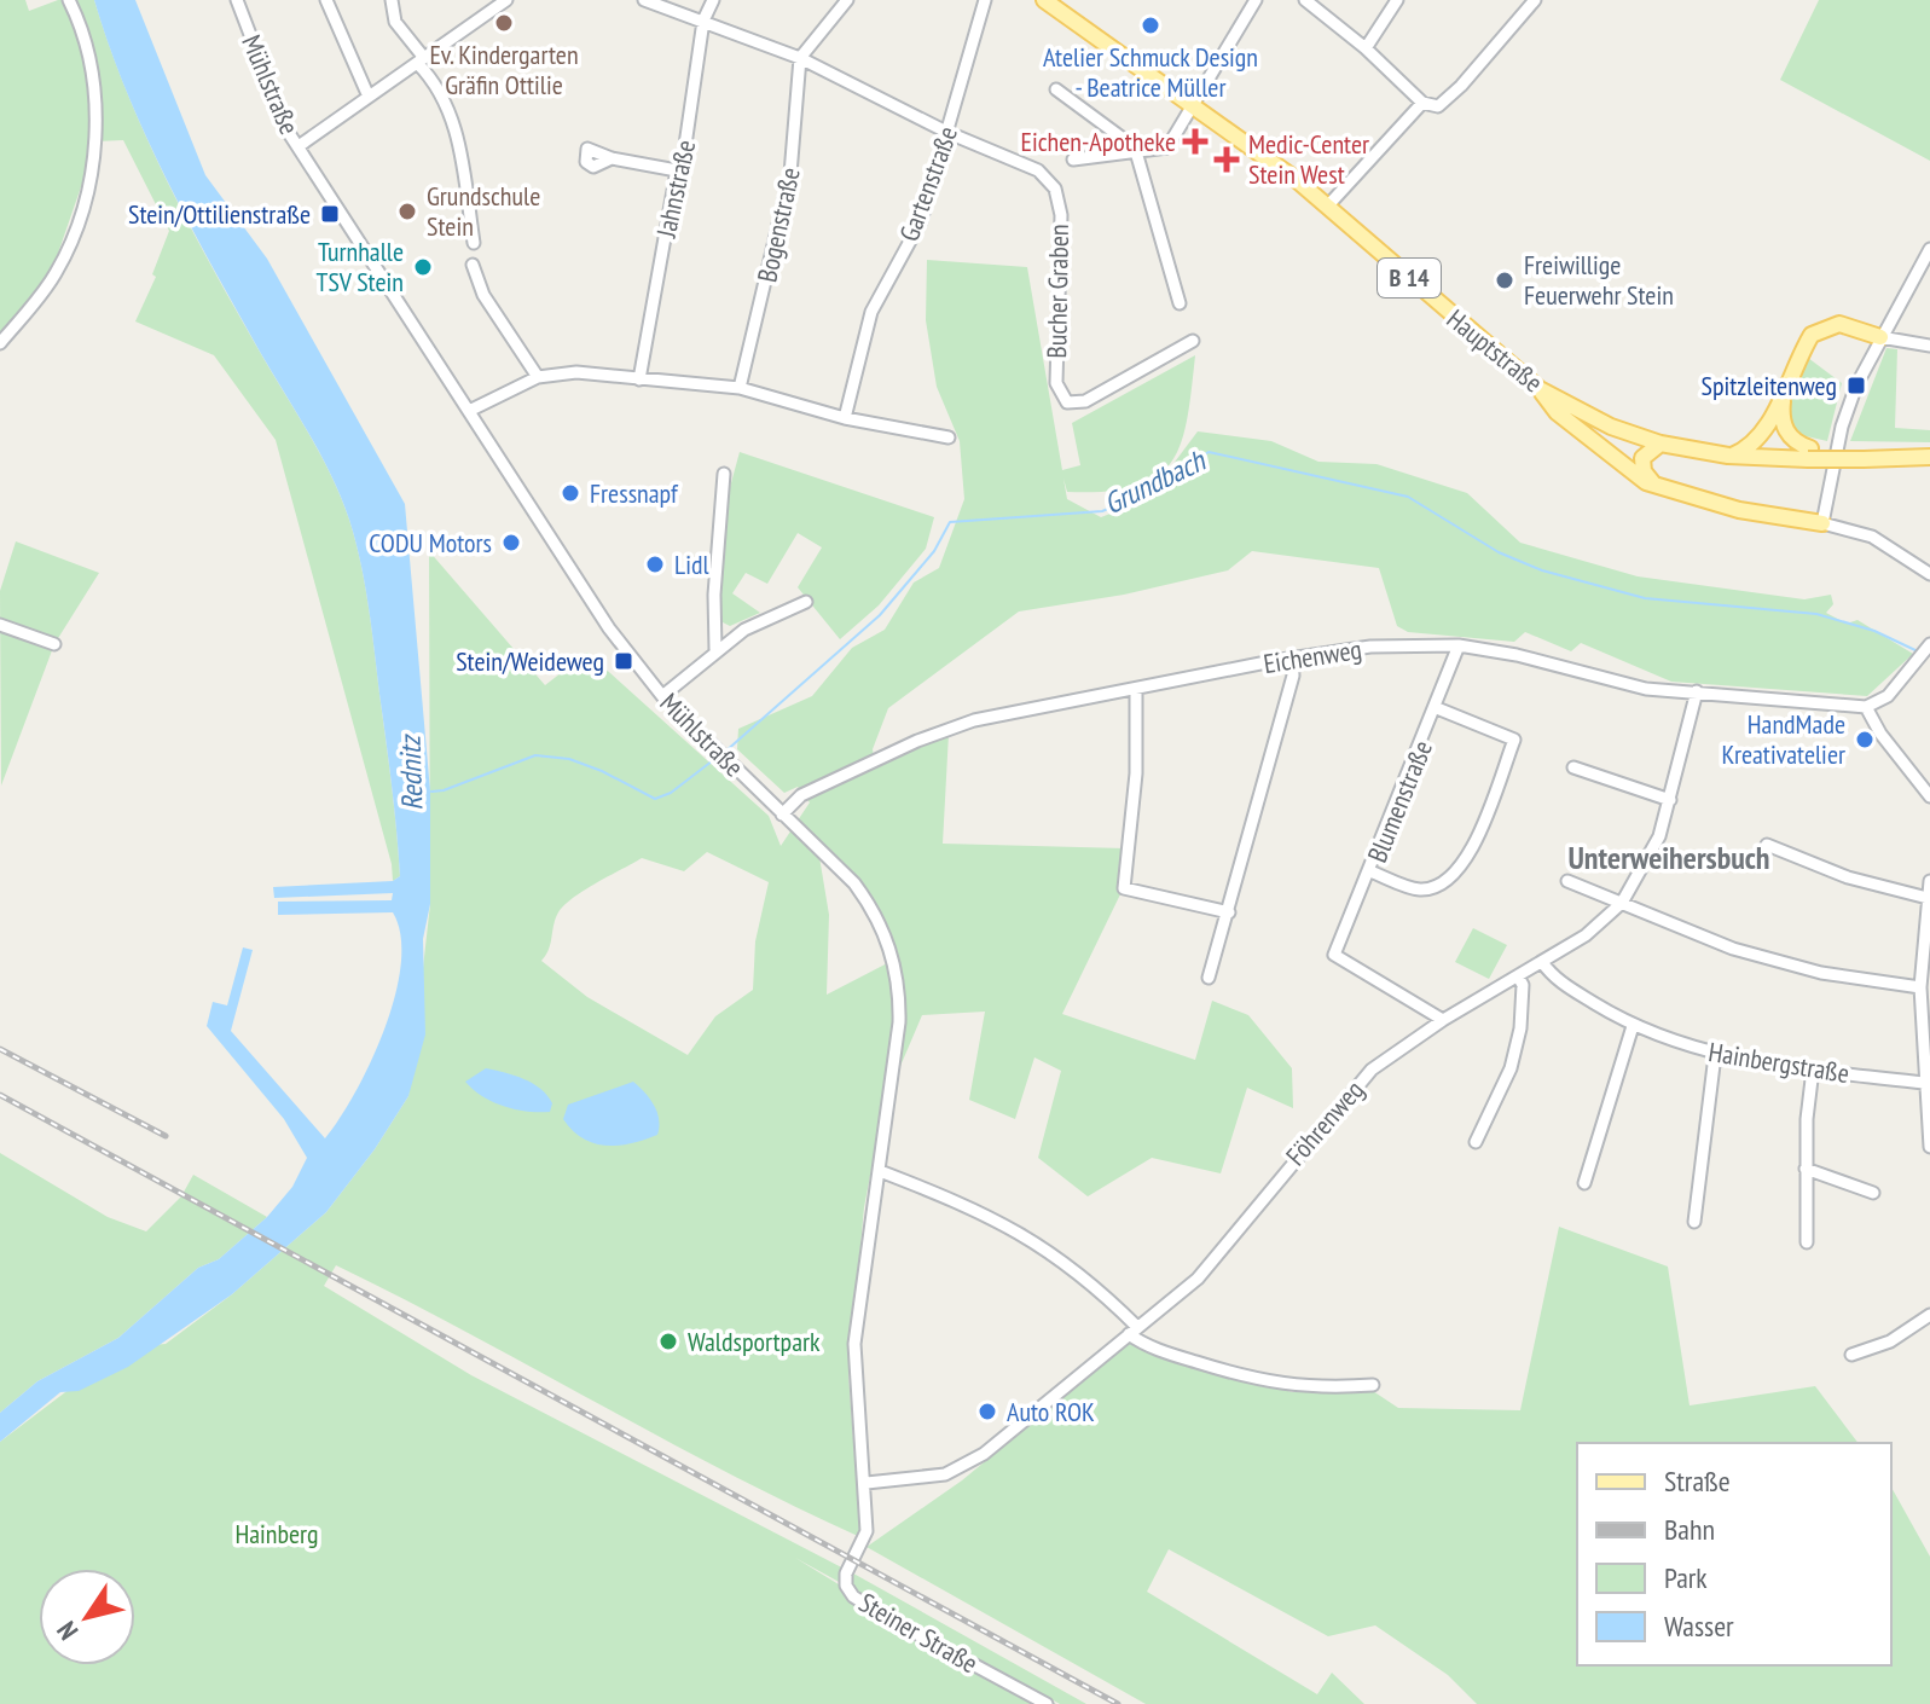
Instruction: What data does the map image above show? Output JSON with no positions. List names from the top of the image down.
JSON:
{
  "streets": {
    "main road": ["B 14", "Hauptstraße"],
    "street": [
      "Mühlstraße",
      "Gartenstraße",
      "Jahnstraße",
      "Bogenstraße",
      "Bucher Graben",
      "Eichenweg",
      "Blumenstraße",
      "Hainbergstraße",
      "Föhrenweg",
      "Steiner Straße"
    ]
  },
  "crossings": [
    ["Mühlstraße", "Eichenweg"],
    ["Mühlstraße", "Föhrenweg"],
    ["Mühlstraße", "Steiner Straße"],
    ["Gartenstraße", "Bucher Graben"],
    ["Jahnstraße", "Bucher Graben"],
    ["Bogenstraße", "Bucher Graben"],
    ["Eichenweg", "Blumenstraße"],
    ["Eichenweg", "Föhrenweg"],
    ["Blumenstraße", "Föhrenweg"],
    ["Hainbergstraße", "Föhrenweg"]
  ],
  "districts": ["Unterweihersbuch"],
  "water": ["Grundbach", "Rednitz"],
  "parks": ["Hainberg"],
  "places": {
    "other": [
      "Ev. Kindergarten Gräfin Ottilie",
      "Atelier Schmuck Design - Beatrice Müller",
      "Grundschule Stein",
      "Turnhalle TSV Stein",
      "Freiwillige Feuerwehr Stein",
      "Fressnapf",
      "CODU Motors",
      "Lidl",
      "HandMade Kreativatelier",
      "Waldsportpark",
      "Auto ROK"
    ],
    "health": ["Eichen-Apotheke", "Medic-Center Stein West"],
    "transit": ["Stein/Ottilienstraße", "Spitzleitenweg", "Stein/Weideweg"]
  },
  "legend": [
    "Straße",
    "Bahn",
    "Park",
    "Wasser"
  ],
  "north": "bottom left"
}
